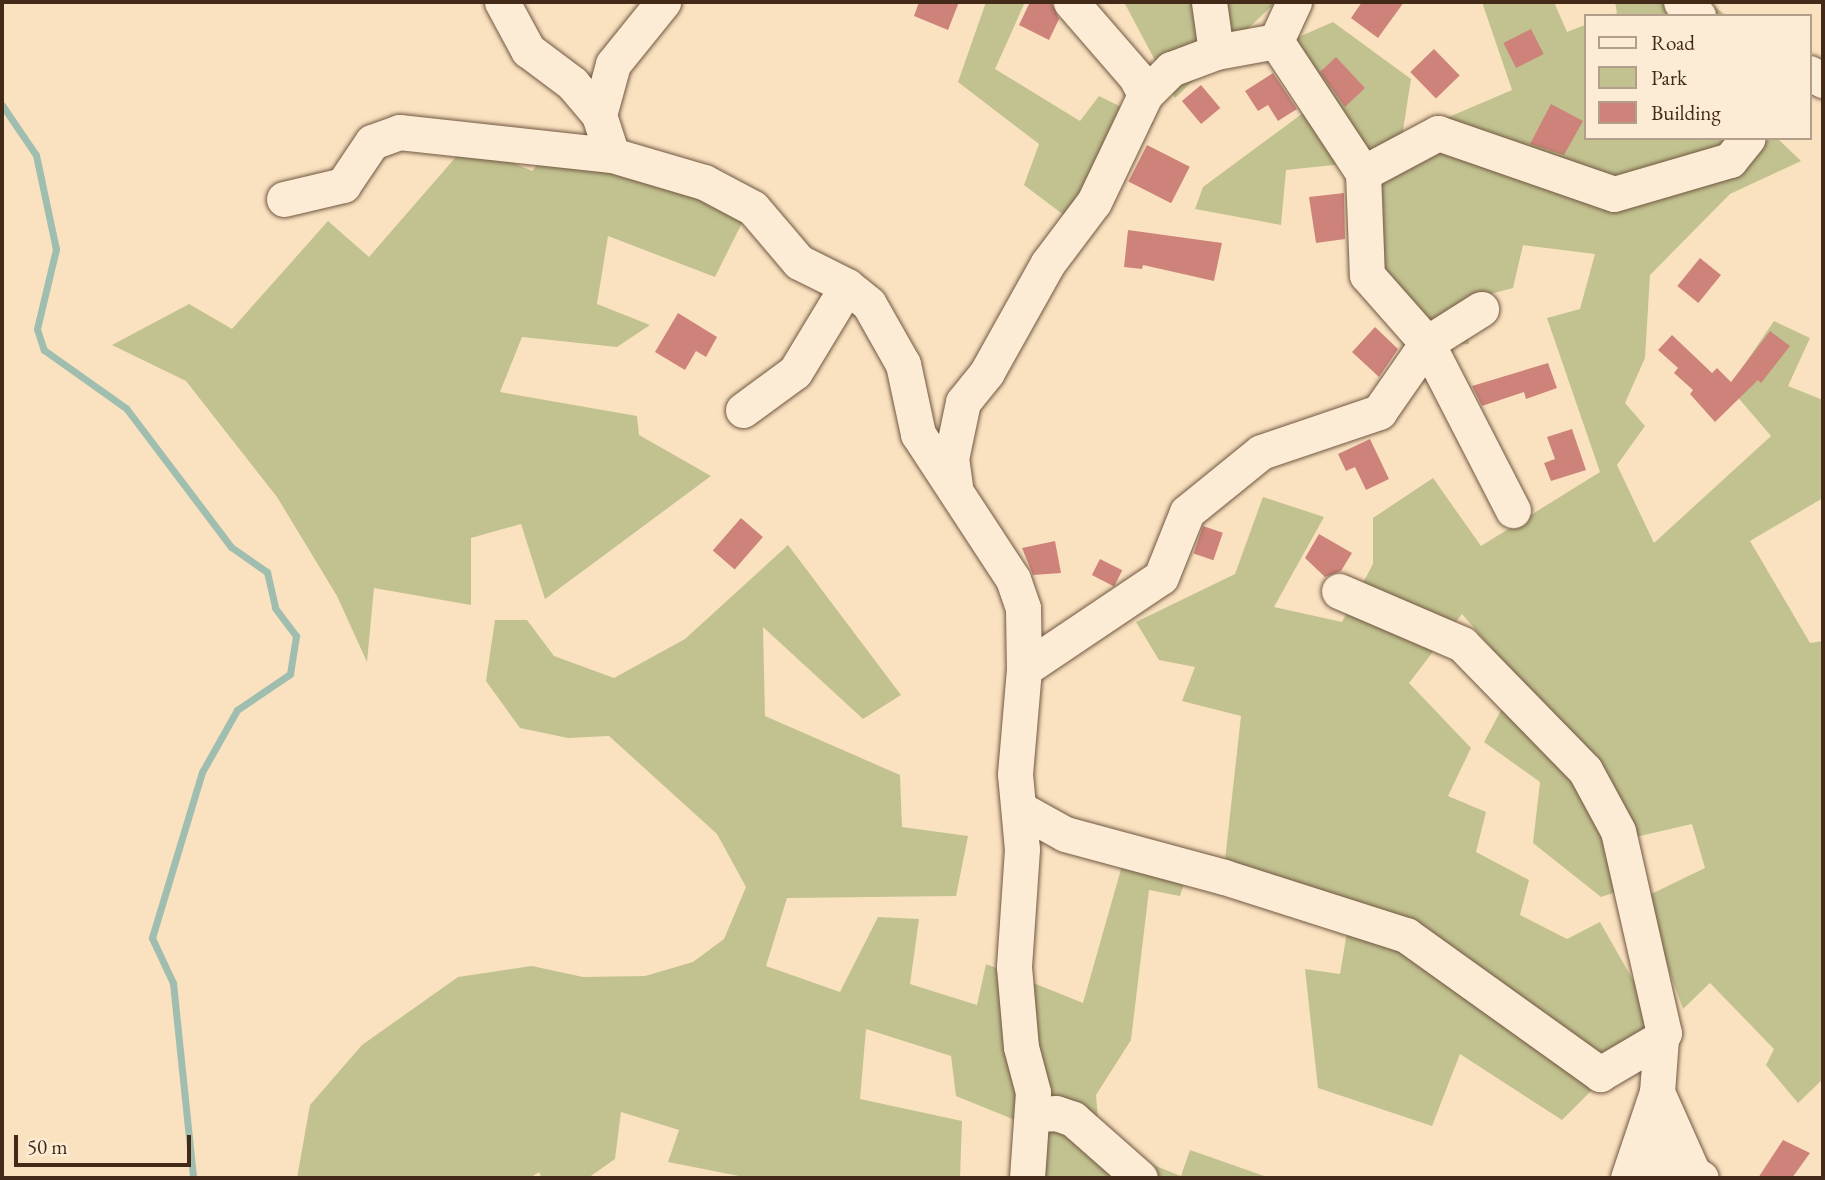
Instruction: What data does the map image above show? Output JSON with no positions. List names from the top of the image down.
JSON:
{
  "legend": ["Road", "Park", "Building"],
  "scale_bar": "50 m"
}
